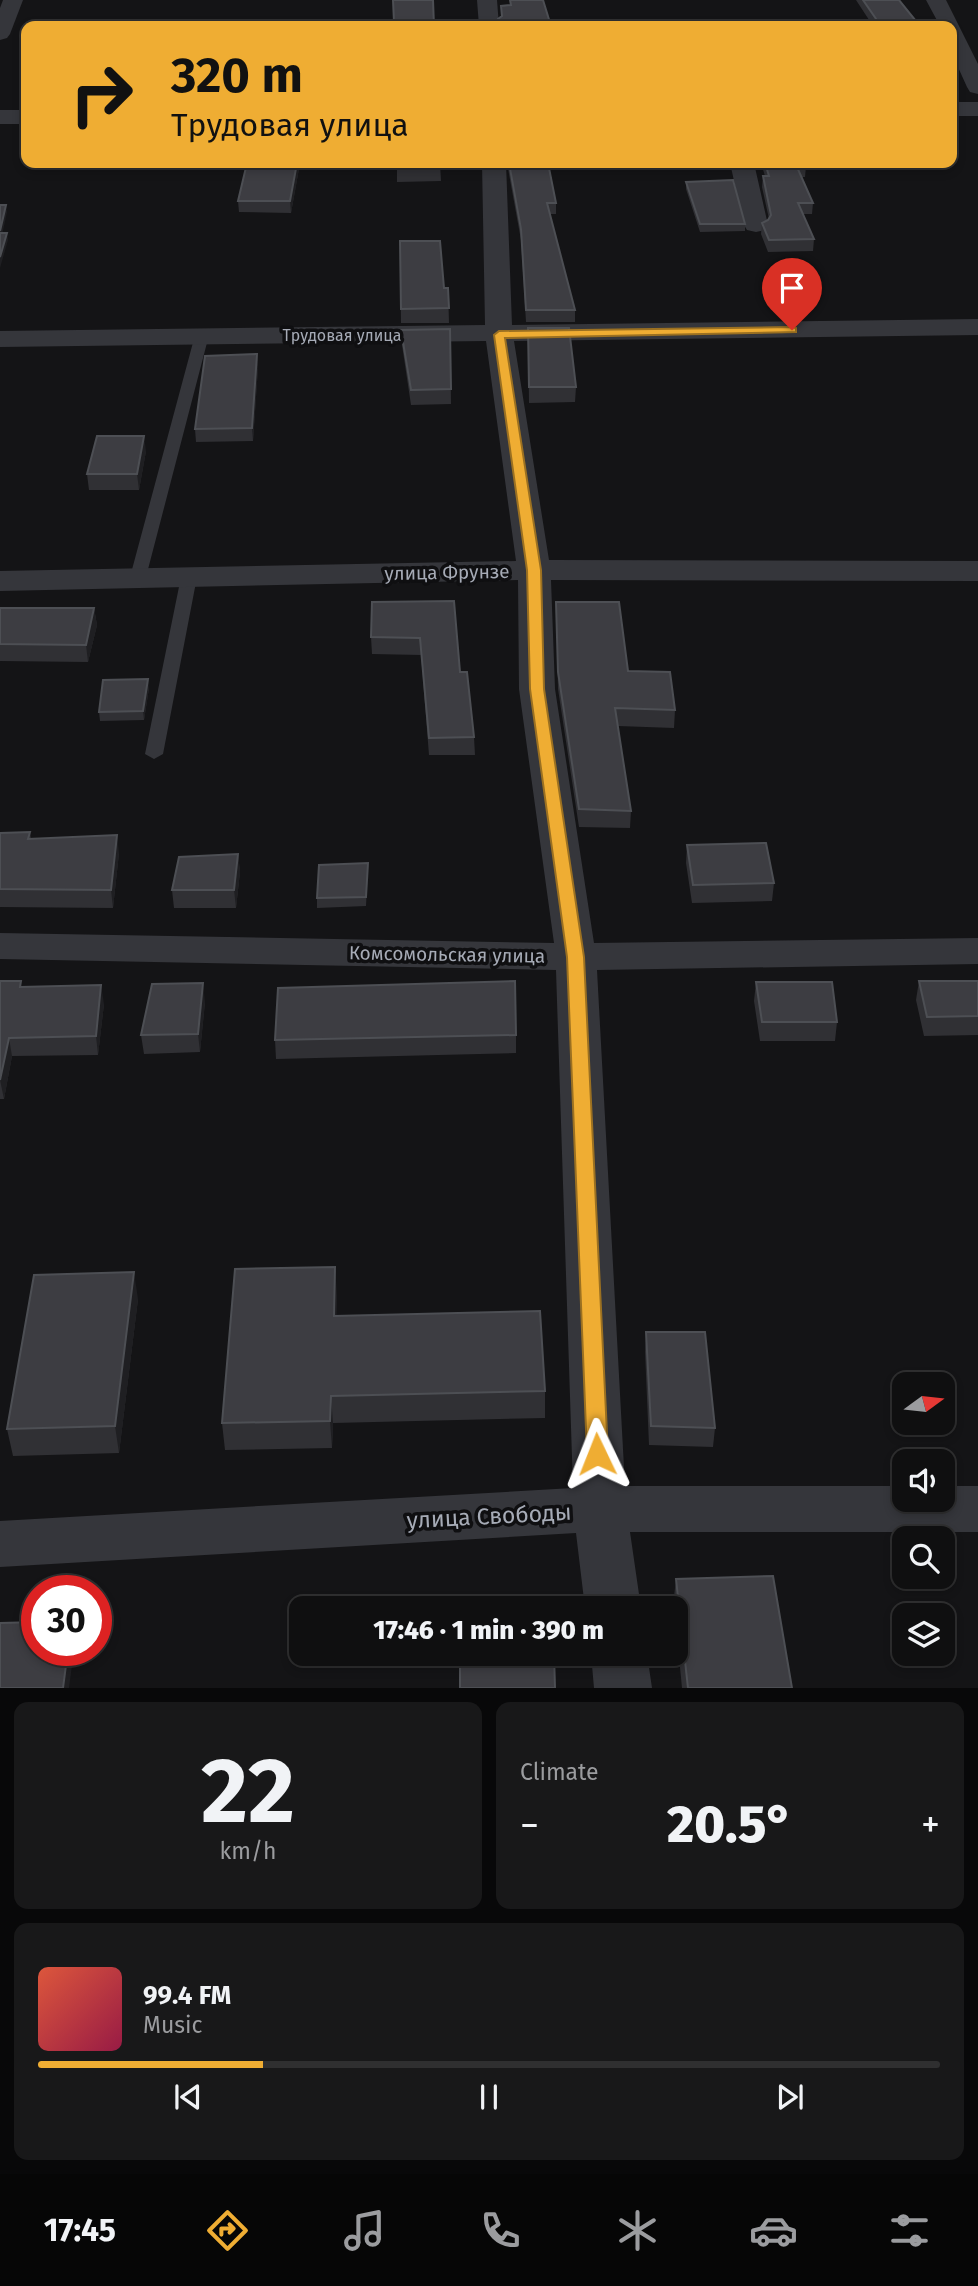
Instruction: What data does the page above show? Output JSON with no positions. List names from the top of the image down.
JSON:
{
  "streets": {
    "street": [
      "Трудовая улица",
      "улица Фрунзе",
      "Комсомольская улица",
      "улица Свободы"
    ]
  },
  "north": "right",
  "page": {
    "turn": ["320 m", "Трудовая улица"],
    "limit": "30",
    "trip": "17:46 · 1 min · 390 m",
    "tile": [
      ["22", "km/h"],
      "Climate"
    ],
    "heat": ["−", "20.5°", "+"],
    "song": ["99.4 FM", "Music"],
    "tabs": "17:45"
  }
}
